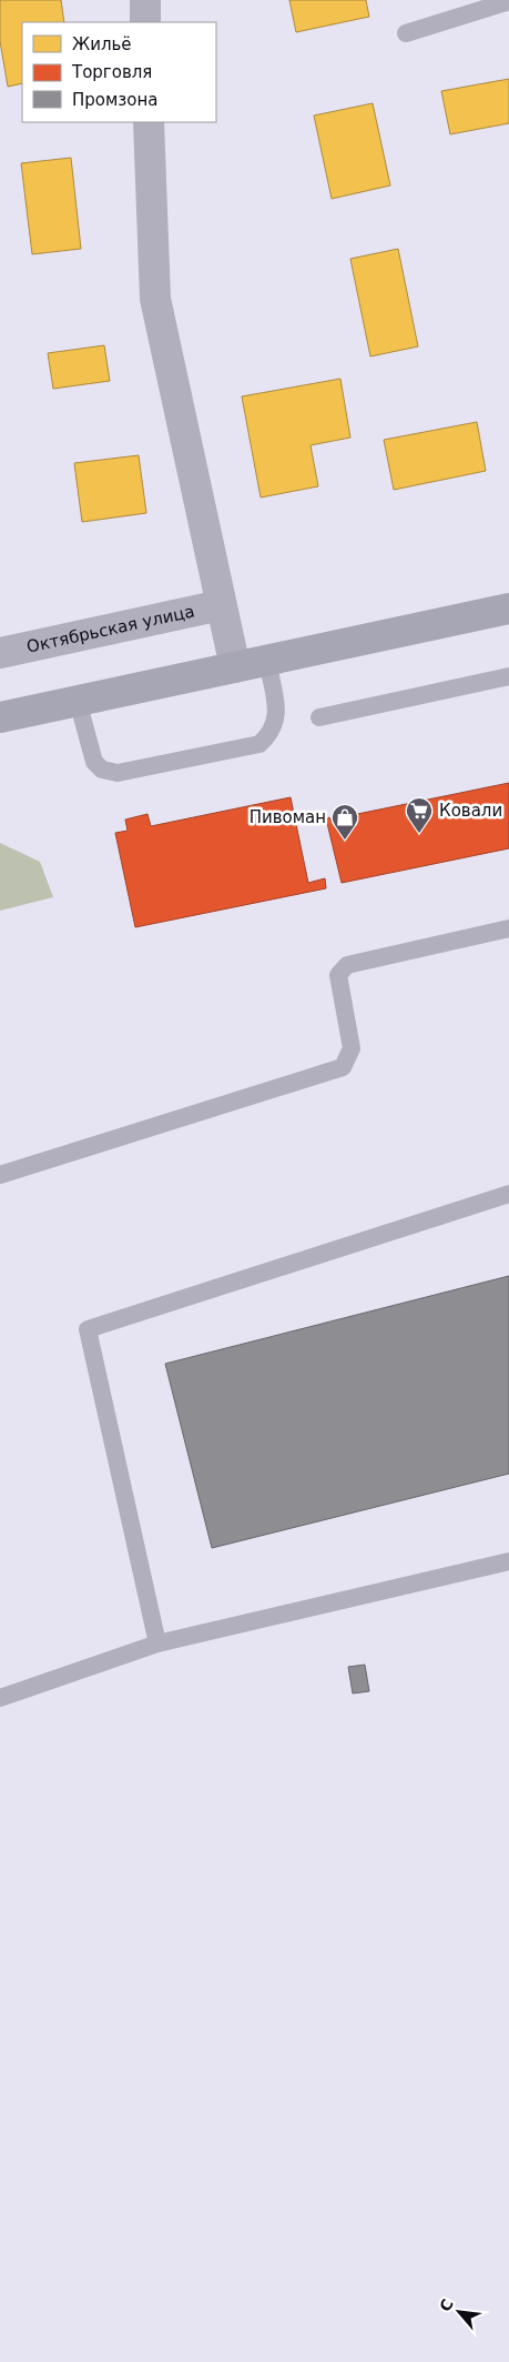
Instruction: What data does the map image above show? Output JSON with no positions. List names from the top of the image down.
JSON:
{
  "streets": {
    "street": ["Октябрьская улица"]
  },
  "places": {
    "supermarket": ["Ковали"],
    "shop": ["Пивоман"]
  },
  "legend": ["Жильё", "Торговля", "Промзона"],
  "north": "top left"
}
